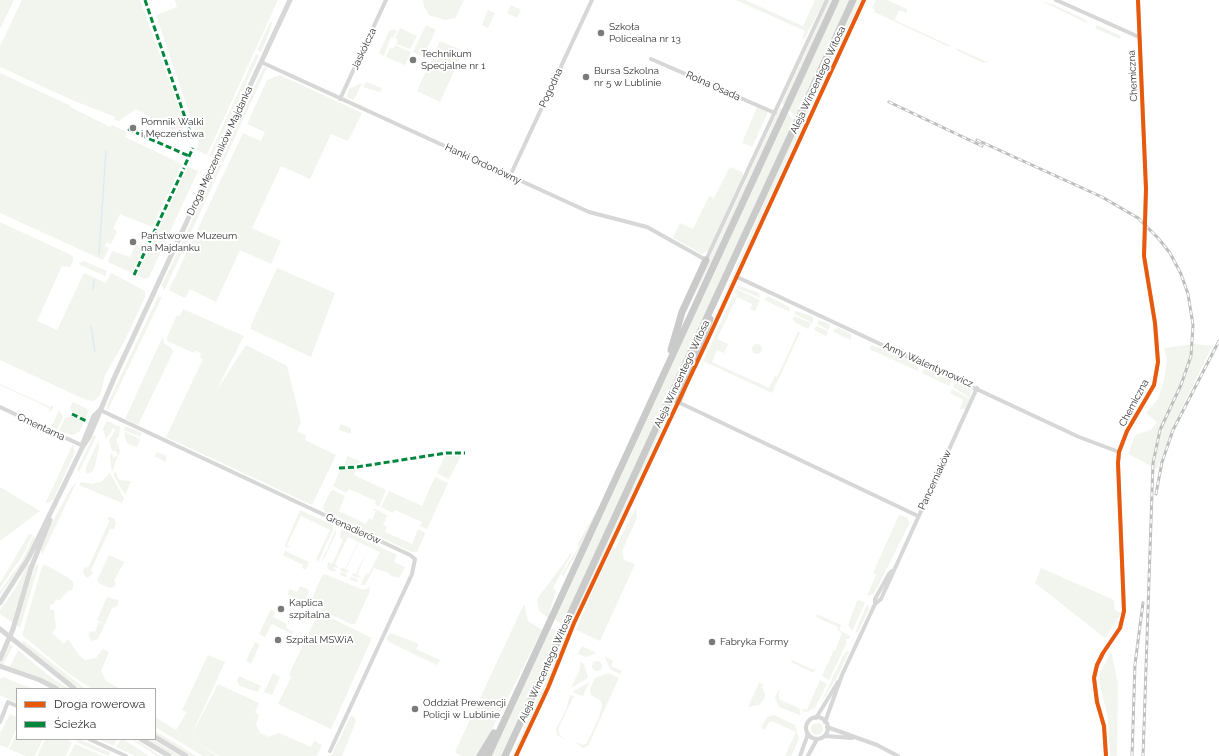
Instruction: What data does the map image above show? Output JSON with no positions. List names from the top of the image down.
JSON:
{
  "streets": {
    "main road": ["Aleja Wincentego Witosa"],
    "street": [
      "Jaskółcza",
      "Chemiczna",
      "Rolna Osada",
      "Pogodna",
      "Droga Męczenników Majdanka",
      "Hanki Ordonówny",
      "Anny Walentynowicz",
      "Cmentarna",
      "Pancerniaków",
      "Grenadierów"
    ]
  },
  "crossings": [
    ["Jaskółcza", "Hanki Ordonówny"],
    ["Chemiczna", "Anny Walentynowicz"],
    ["Aleja Wincentego Witosa", "Anny Walentynowicz"],
    ["Pogodna", "Hanki Ordonówny"],
    ["Droga Męczenników Majdanka", "Hanki Ordonówny"],
    ["Droga Męczenników Majdanka", "Cmentarna"],
    ["Droga Męczenników Majdanka", "Grenadierów"],
    ["Anny Walentynowicz", "Pancerniaków"]
  ],
  "places": [
    "Szkoła Policealna nr 13",
    "Technikum Specjalne nr 1",
    "Bursa Szkolna nr 5 w Lublinie",
    "Pomnik Walki i Męczeństwa",
    "Państwowe Muzeum na Majdanku",
    "Kaplica szpitalna",
    "Szpital MSWiA",
    "Fabryka Formy",
    "Oddział Prewencji Policji w Lublinie"
  ],
  "legend": ["Droga rowerowa", "Ścieżka"]
}
